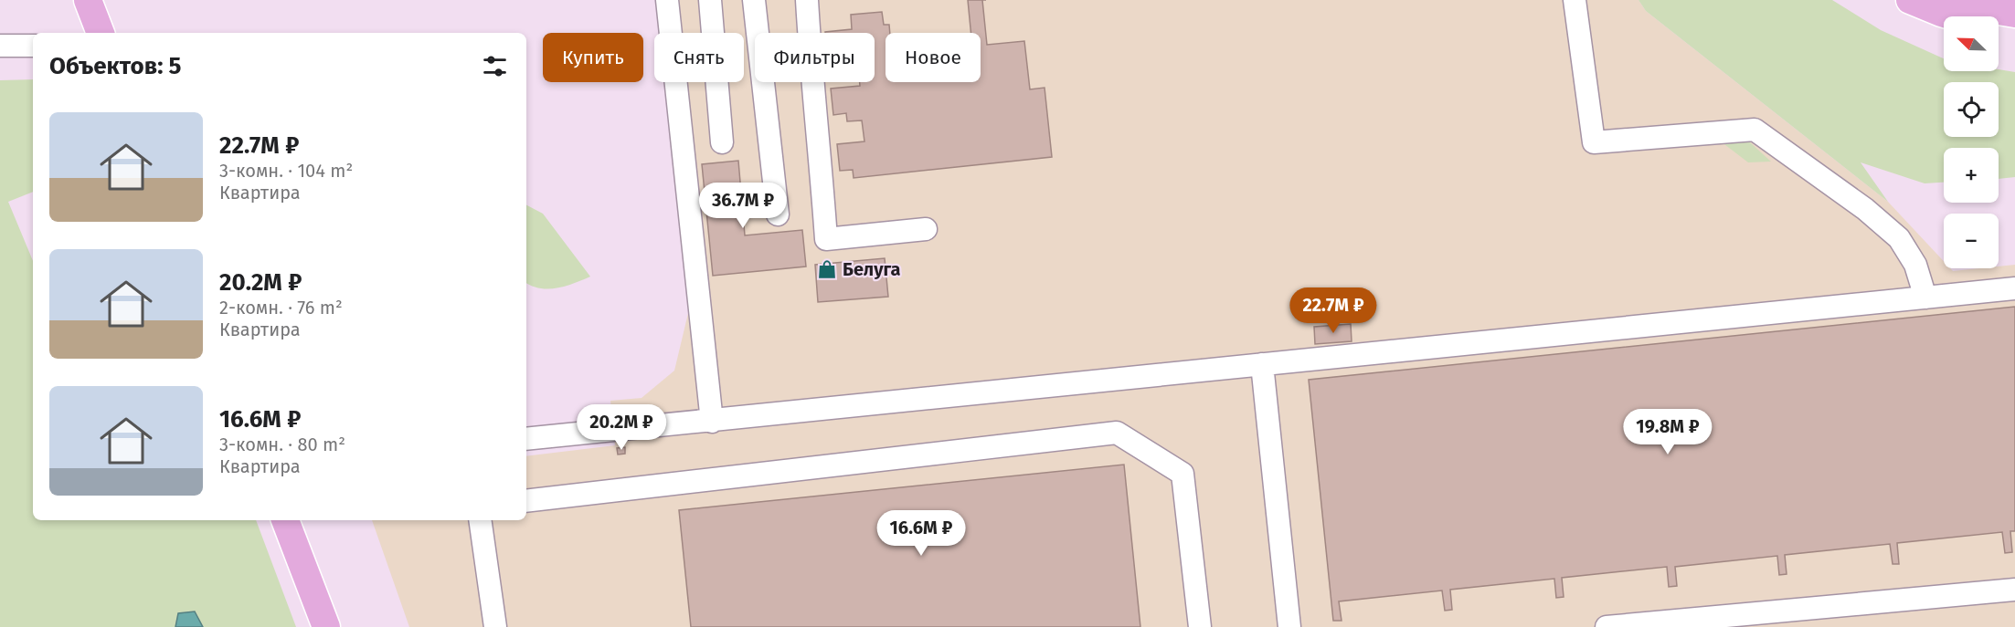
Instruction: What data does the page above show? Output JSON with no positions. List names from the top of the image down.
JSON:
{
  "places": {
    "shop": ["Белуга"]
  },
  "north": "top left",
  "page": {
    "map_buttons": ["+", "−"],
    "chip": [
      "Купить",
      "Снять",
      "Фильтры",
      "Новое"
    ],
    "heading": "Объектов: 5",
    "list": [
      {
        "name": "22.7M ₽",
        "note": "3-комн. · 104 m² · Квартира"
      },
      {
        "name": "20.2M ₽",
        "note": "2-комн. · 76 m² · Квартира"
      },
      {
        "name": "16.6M ₽",
        "note": "3-комн. · 80 m² · Квартира"
      }
    ],
    "price": [
      "36.7M ₽",
      "22.7M ₽",
      "20.2M ₽",
      "19.8M ₽",
      "16.6M ₽"
    ]
  }
}
